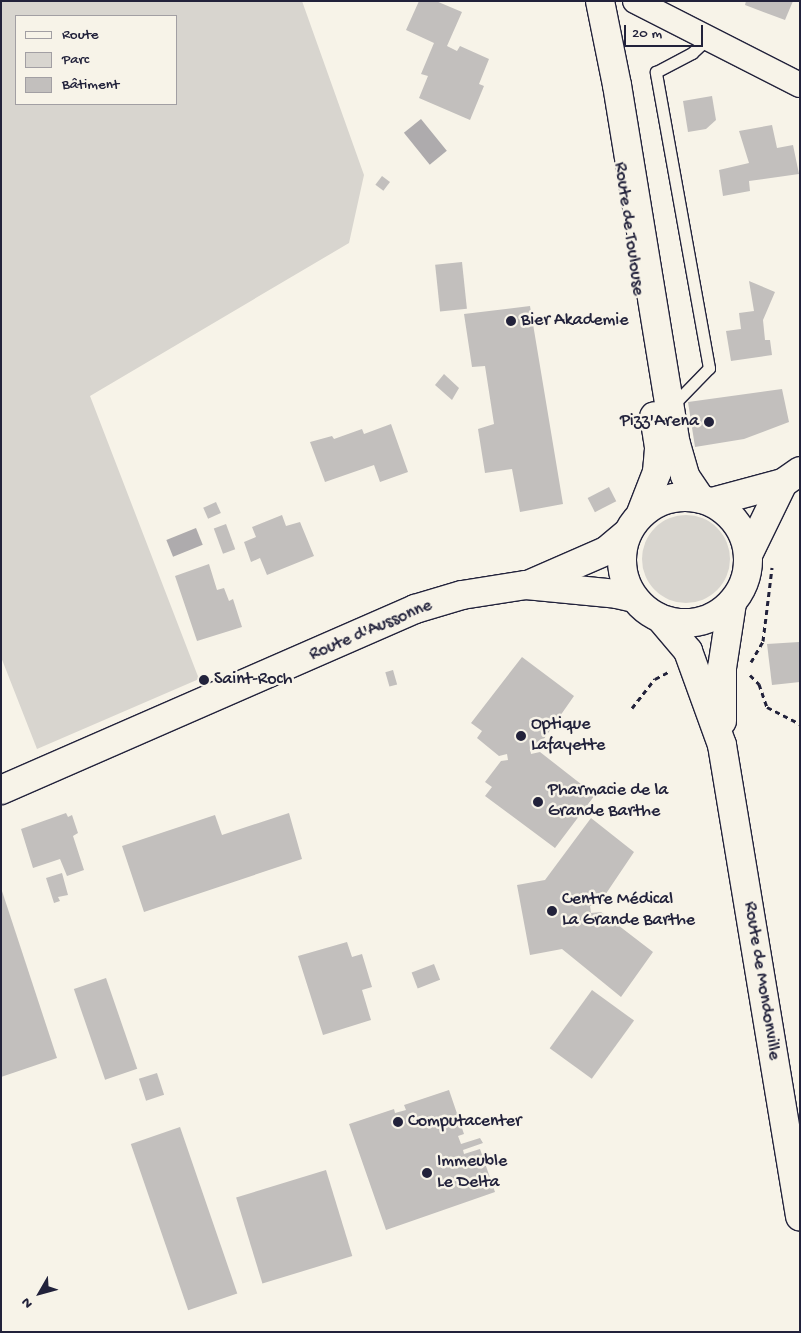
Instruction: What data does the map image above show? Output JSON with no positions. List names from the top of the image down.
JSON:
{
  "streets": {
    "main road": ["Route de Toulouse", "Route d'Aussonne", "Route de Mondonville"]
  },
  "crossings": [
    ["Route de Toulouse", "Route d'Aussonne"],
    ["Route de Toulouse", "Route de Mondonville"],
    ["Route d'Aussonne", "Route de Mondonville"]
  ],
  "places": [
    "Bier Akademie",
    "Pizz'Arena",
    "Saint-Roch",
    "Optique Lafayette",
    "Pharmacie de la Grande Barthe",
    "Centre Médical La Grande Barthe",
    "Computacenter",
    "Immeuble Le Delta"
  ],
  "legend": ["Route", "Parc", "Bâtiment"],
  "scale_bar": "20 m",
  "north": "bottom left"
}
